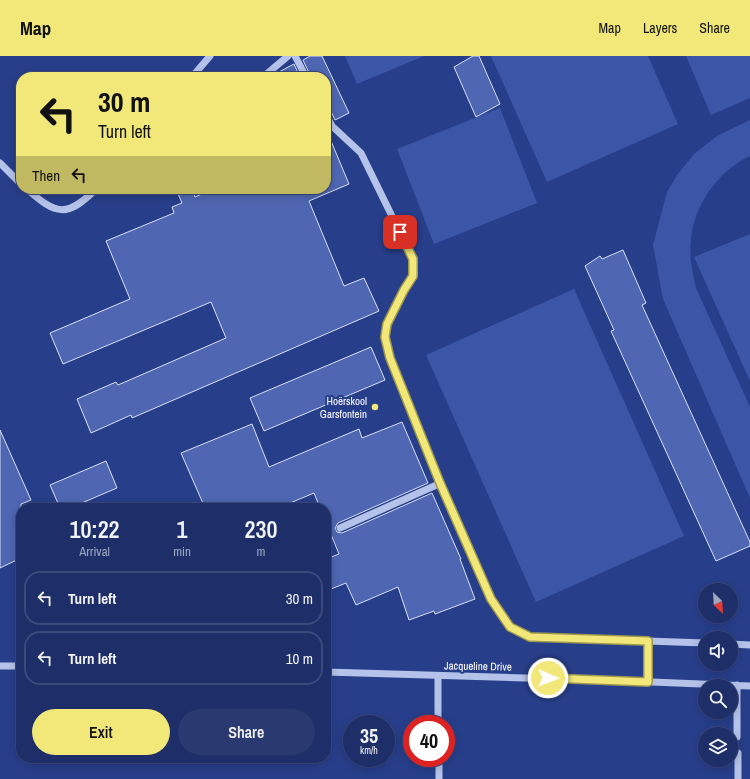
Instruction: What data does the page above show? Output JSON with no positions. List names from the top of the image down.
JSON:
{
  "streets": {
    "street": ["Jacqueline Drive"]
  },
  "places": ["Hoërskool Garsfontein"],
  "north": "bottom right",
  "page": {
    "header": "Map",
    "nav": ["Map", "Layers", "Share"],
    "turn": ["30 m", "Turn left"],
    "then": "Then",
    "eta": [
      "10:22",
      "Arrival",
      "1",
      "min",
      "230",
      "m"
    ],
    "list": [
      {
        "name": "Turn left",
        "value": "30 m"
      },
      {
        "name": "Turn left",
        "value": "10 m"
      }
    ],
    "buttons": ["Exit", "Share"],
    "speed": "35 km/h",
    "limit": "40"
  }
}
